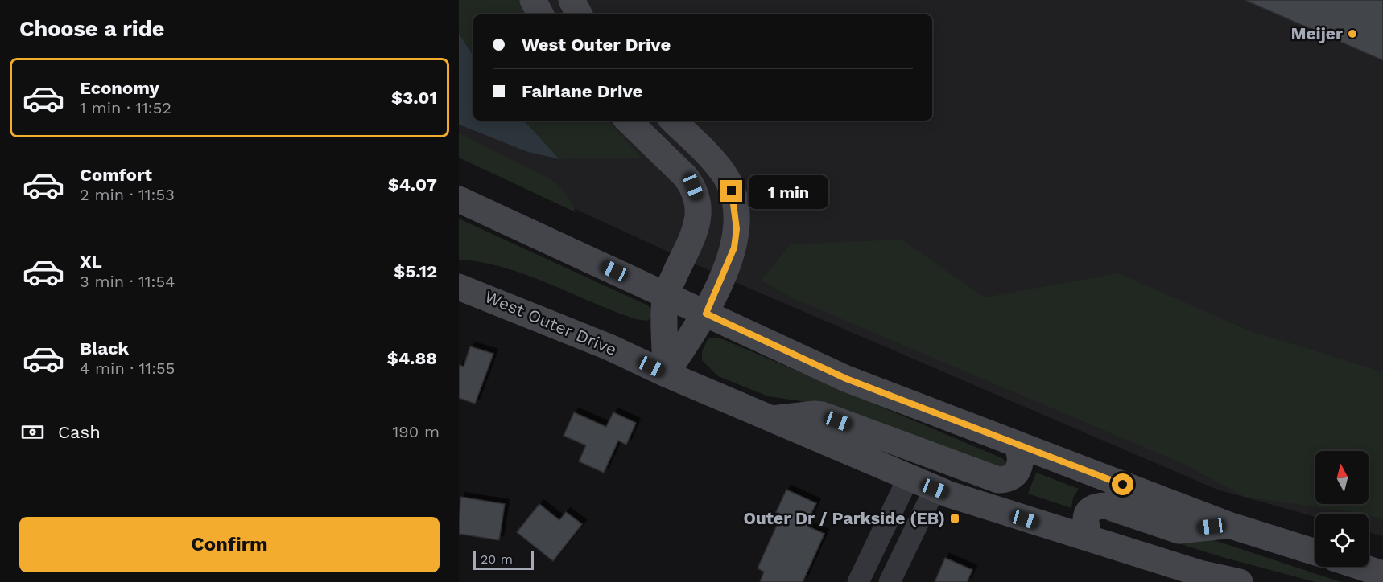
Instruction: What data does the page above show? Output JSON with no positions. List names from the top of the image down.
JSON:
{
  "streets": {
    "main road": ["West Outer Drive"]
  },
  "places": {
    "other": ["Meijer"],
    "transit": ["Outer Dr / Parkside (EB)"]
  },
  "scale_bar": "20 m",
  "north": "top",
  "page": {
    "heading": "Choose a ride",
    "banner": ["West Outer Drive", "Fairlane Drive"],
    "list": [
      {
        "name": "Economy",
        "note": "1 min · 11:52",
        "value": "$3.01"
      },
      {
        "name": "Comfort",
        "note": "2 min · 11:53",
        "value": "$4.07"
      },
      {
        "name": "XL",
        "note": "3 min · 11:54",
        "value": "$5.12"
      },
      {
        "name": "Black",
        "note": "4 min · 11:55",
        "value": "$4.88"
      }
    ],
    "bubble": "1 min",
    "pay": ["Cash", "190 m"],
    "buttons": "Confirm",
    "scale": "20 m"
  }
}
